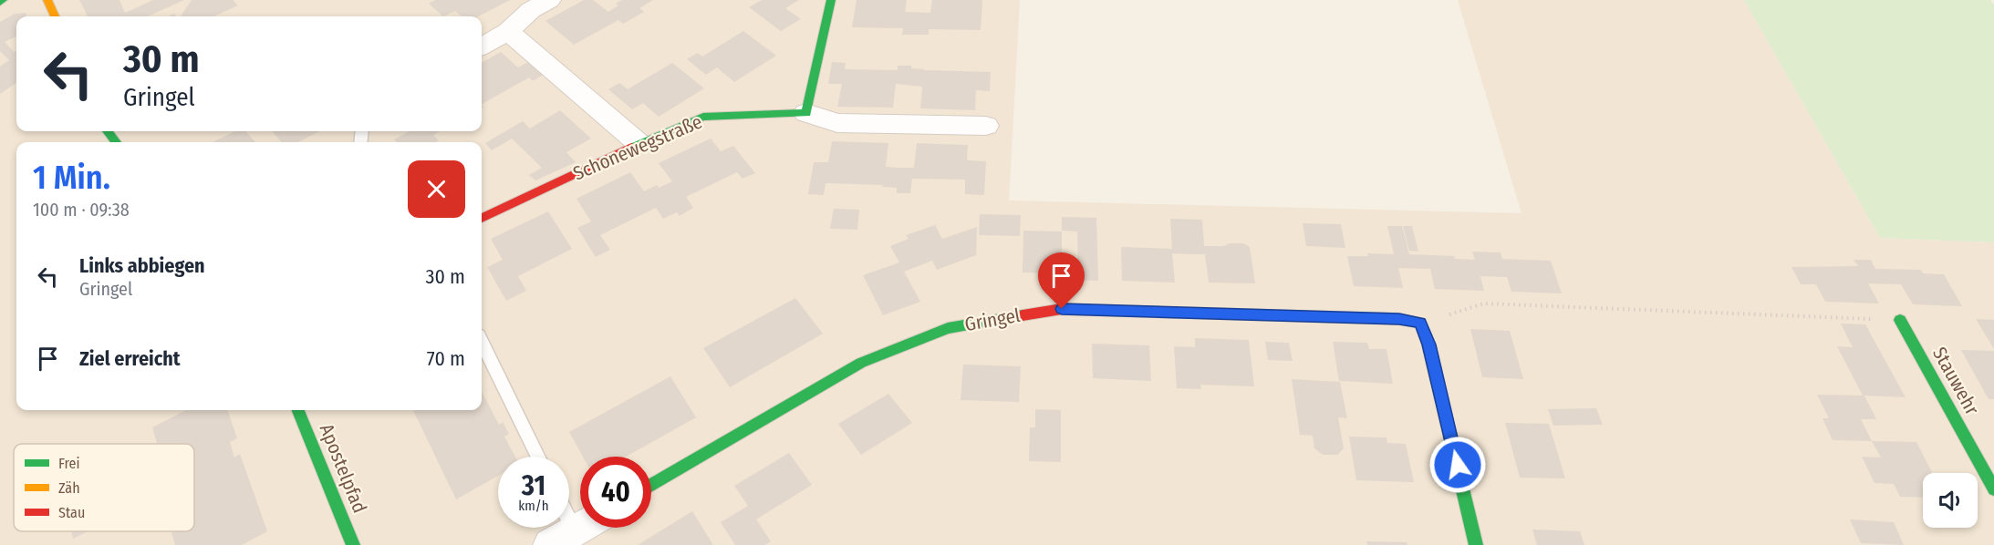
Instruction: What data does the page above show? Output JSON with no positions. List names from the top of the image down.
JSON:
{
  "streets": {
    "street": [
      "Schonewegstraße",
      "Gringel",
      "Stauwehr",
      "Apostelpfad"
    ]
  },
  "legend": ["Frei", "Zäh", "Stau"],
  "page": {
    "turn": ["30 m", "Gringel"],
    "heading": ["1 Min.", "100 m · 09:38"],
    "list": [
      {
        "name": "Links abbiegen",
        "note": "Gringel",
        "value": "30 m"
      },
      {
        "name": "Ziel erreicht",
        "value": "70 m"
      }
    ],
    "speed": "31 km/h",
    "limit": "40"
  }
}
